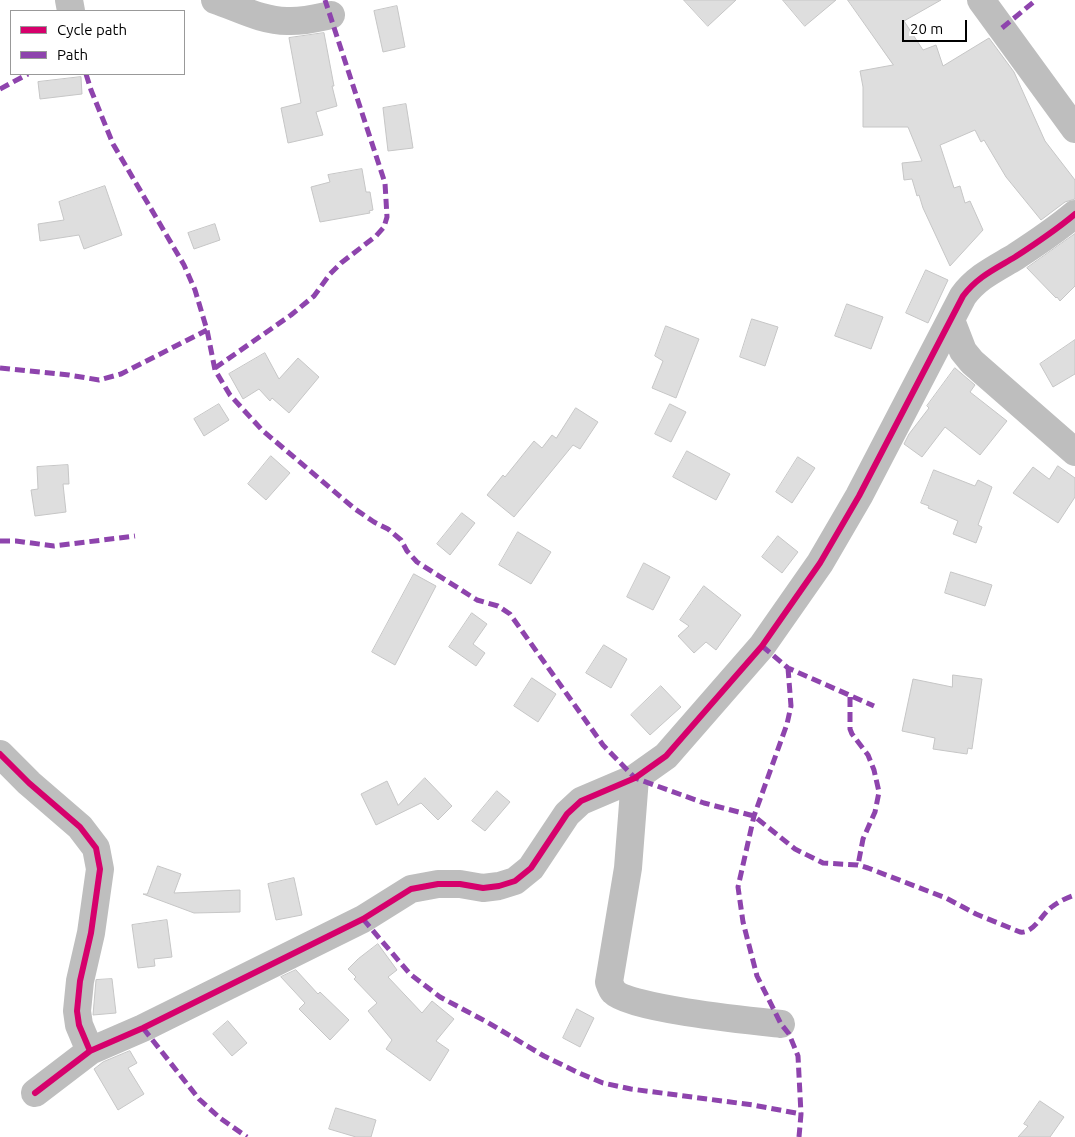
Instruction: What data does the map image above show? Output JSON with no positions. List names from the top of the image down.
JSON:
{
  "legend": ["Cycle path", "Path"],
  "scale_bar": "20 m"
}
